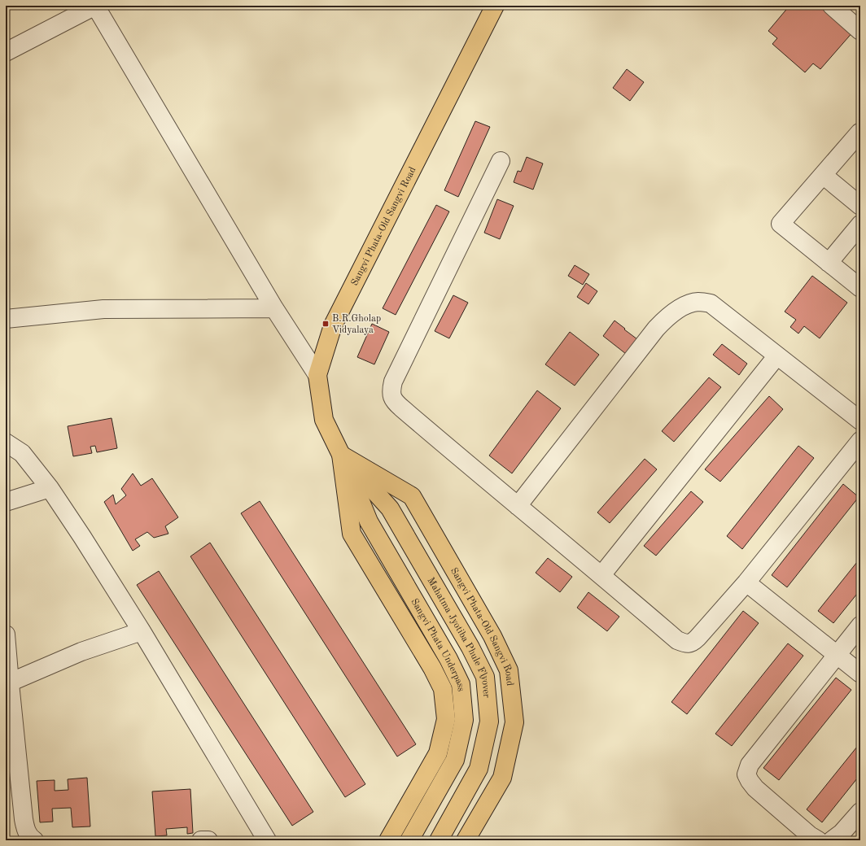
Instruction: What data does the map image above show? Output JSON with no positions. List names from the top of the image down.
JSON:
{
  "streets": {
    "main road": ["Sangvi Phata-Old Sangvi Road", "Mahatma Jyotiba Phule Flyover", "Sangvi Phata Underpass"]
  },
  "crossings": [
    ["Sangvi Phata-Old Sangvi Road", "Mahatma Jyotiba Phule Flyover"],
    ["Sangvi Phata-Old Sangvi Road", "Sangvi Phata Underpass"],
    ["Mahatma Jyotiba Phule Flyover", "Sangvi Phata Underpass"]
  ],
  "places": {
    "transit": ["B.R.Gholap Vidyalaya"]
  }
}
